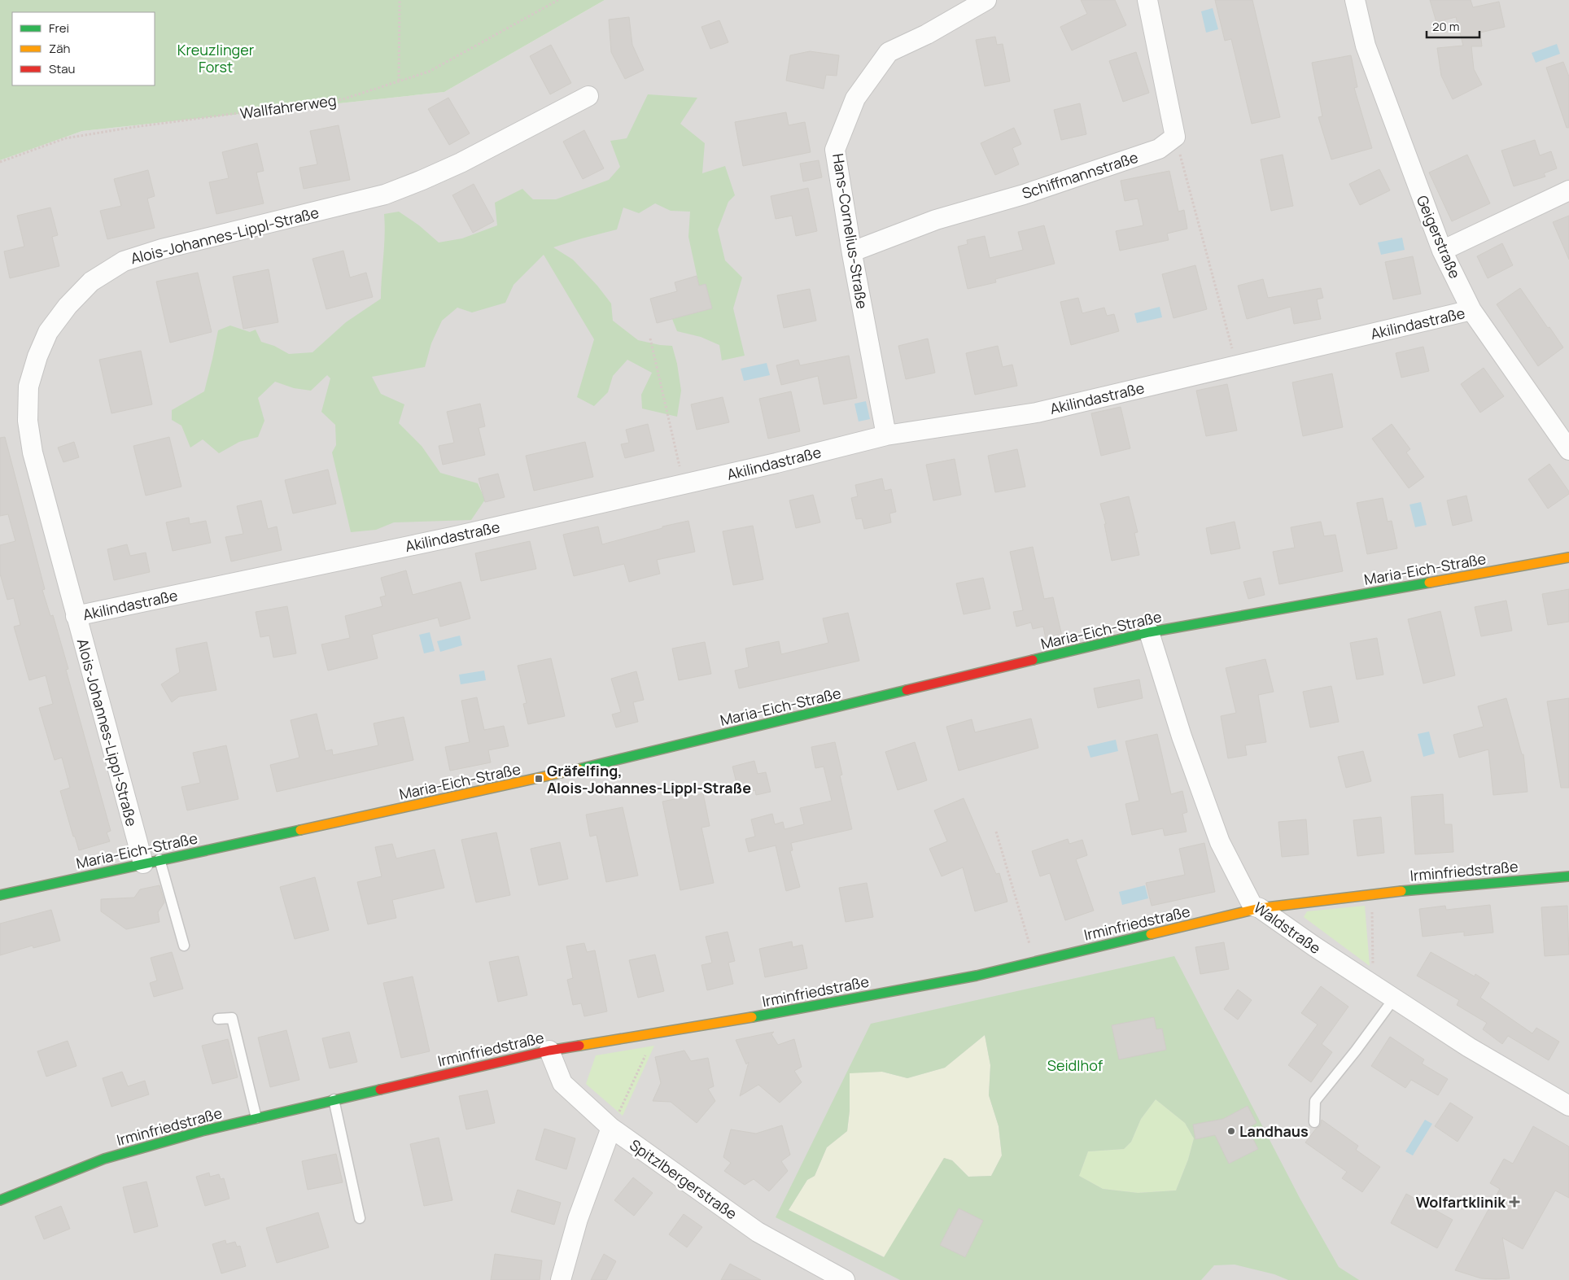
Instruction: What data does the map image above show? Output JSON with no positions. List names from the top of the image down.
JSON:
{
  "streets": {
    "street": [
      "Schiffmannstraße",
      "Hans-Cornelius-Straße",
      "Alois-Johannes-Lippl-Straße",
      "Geigerstraße",
      "Akilindastraße",
      "Maria-Eich-Straße",
      "Irminfriedstraße",
      "Waldstraße",
      "Spitzlbergerstraße"
    ],
    "path": ["Wallfahrerweg"]
  },
  "crossings": [
    ["Schiffmannstraße", "Hans-Cornelius-Straße"],
    ["Hans-Cornelius-Straße", "Akilindastraße"],
    ["Alois-Johannes-Lippl-Straße", "Akilindastraße"],
    ["Alois-Johannes-Lippl-Straße", "Maria-Eich-Straße"],
    ["Geigerstraße", "Akilindastraße"],
    ["Maria-Eich-Straße", "Waldstraße"],
    ["Irminfriedstraße", "Waldstraße"],
    ["Irminfriedstraße", "Spitzlbergerstraße"]
  ],
  "parks": ["Kreuzlinger Forst", "Seidlhof"],
  "places": {
    "transit": ["Gräfelfing, Alois-Johannes-Lippl-Straße"],
    "other": ["Landhaus"],
    "health": ["Wolfartklinik"]
  },
  "legend": ["Frei", "Zäh", "Stau"],
  "scale_bar": "20 m"
}
